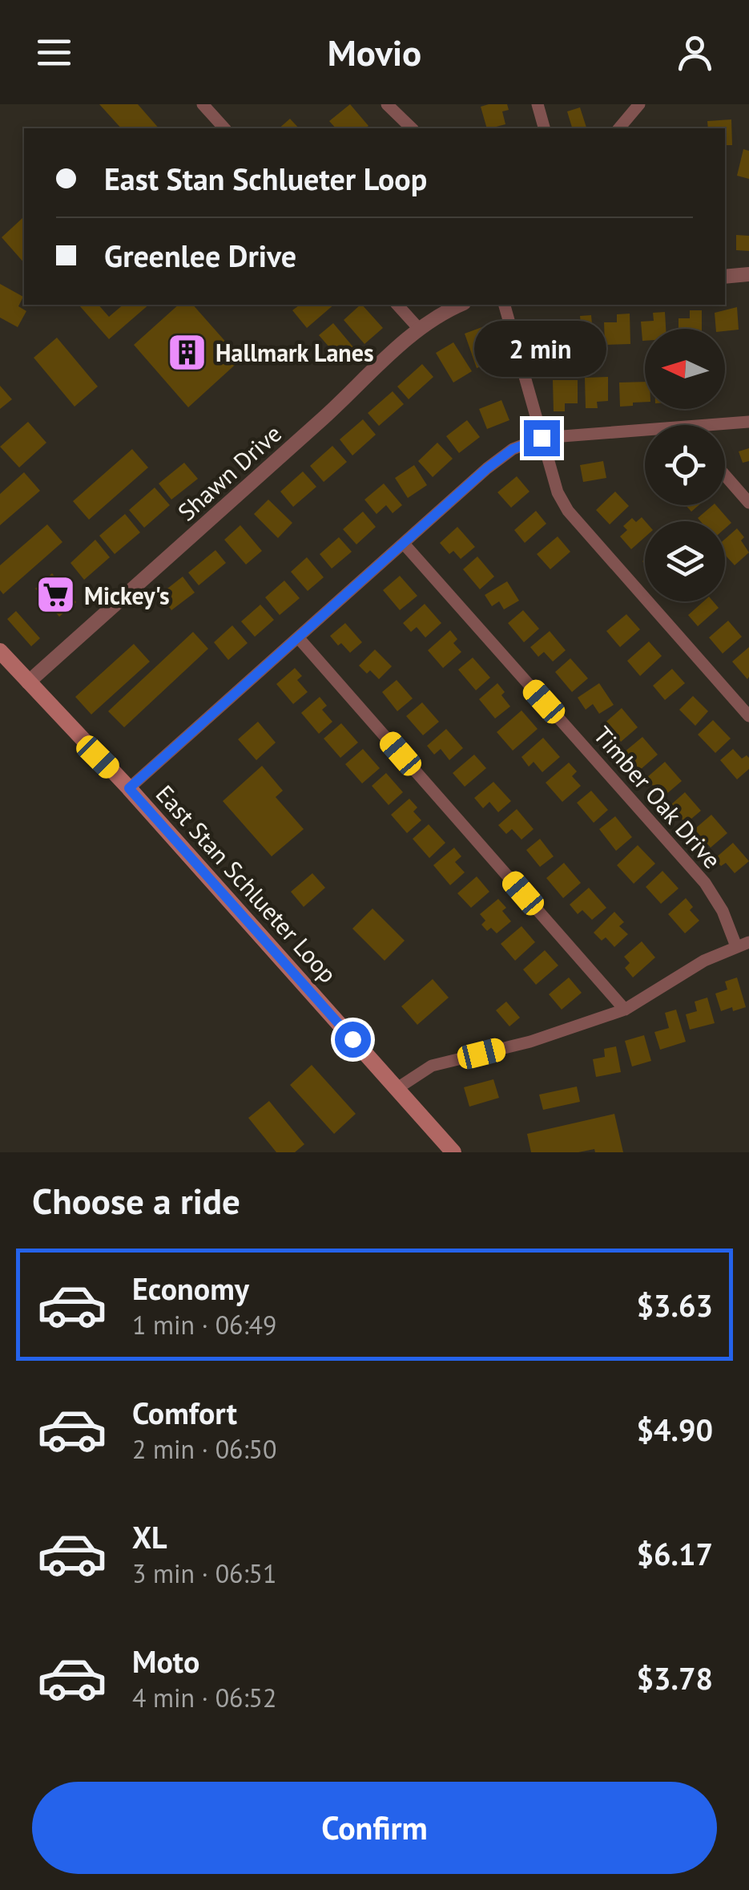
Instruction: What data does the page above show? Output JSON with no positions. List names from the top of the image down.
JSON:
{
  "streets": {
    "main road": ["East Stan Schlueter Loop"],
    "street": ["Shawn Drive", "Timber Oak Drive"]
  },
  "crossings": [
    ["Shawn Drive", "East Stan Schlueter Loop"]
  ],
  "places": {
    "building": ["Hallmark Lanes"],
    "supermarket": ["Mickey's"]
  },
  "north": "left",
  "page": {
    "header": "Movio",
    "banner": ["East Stan Schlueter Loop", "Greenlee Drive"],
    "bubble": "2 min",
    "heading": "Choose a ride",
    "list": [
      {
        "name": "Economy",
        "note": "1 min · 06:49",
        "value": "$3.63"
      },
      {
        "name": "Comfort",
        "note": "2 min · 06:50",
        "value": "$4.90"
      },
      {
        "name": "XL",
        "note": "3 min · 06:51",
        "value": "$6.17"
      },
      {
        "name": "Moto",
        "note": "4 min · 06:52",
        "value": "$3.78"
      }
    ],
    "buttons": "Confirm"
  }
}
